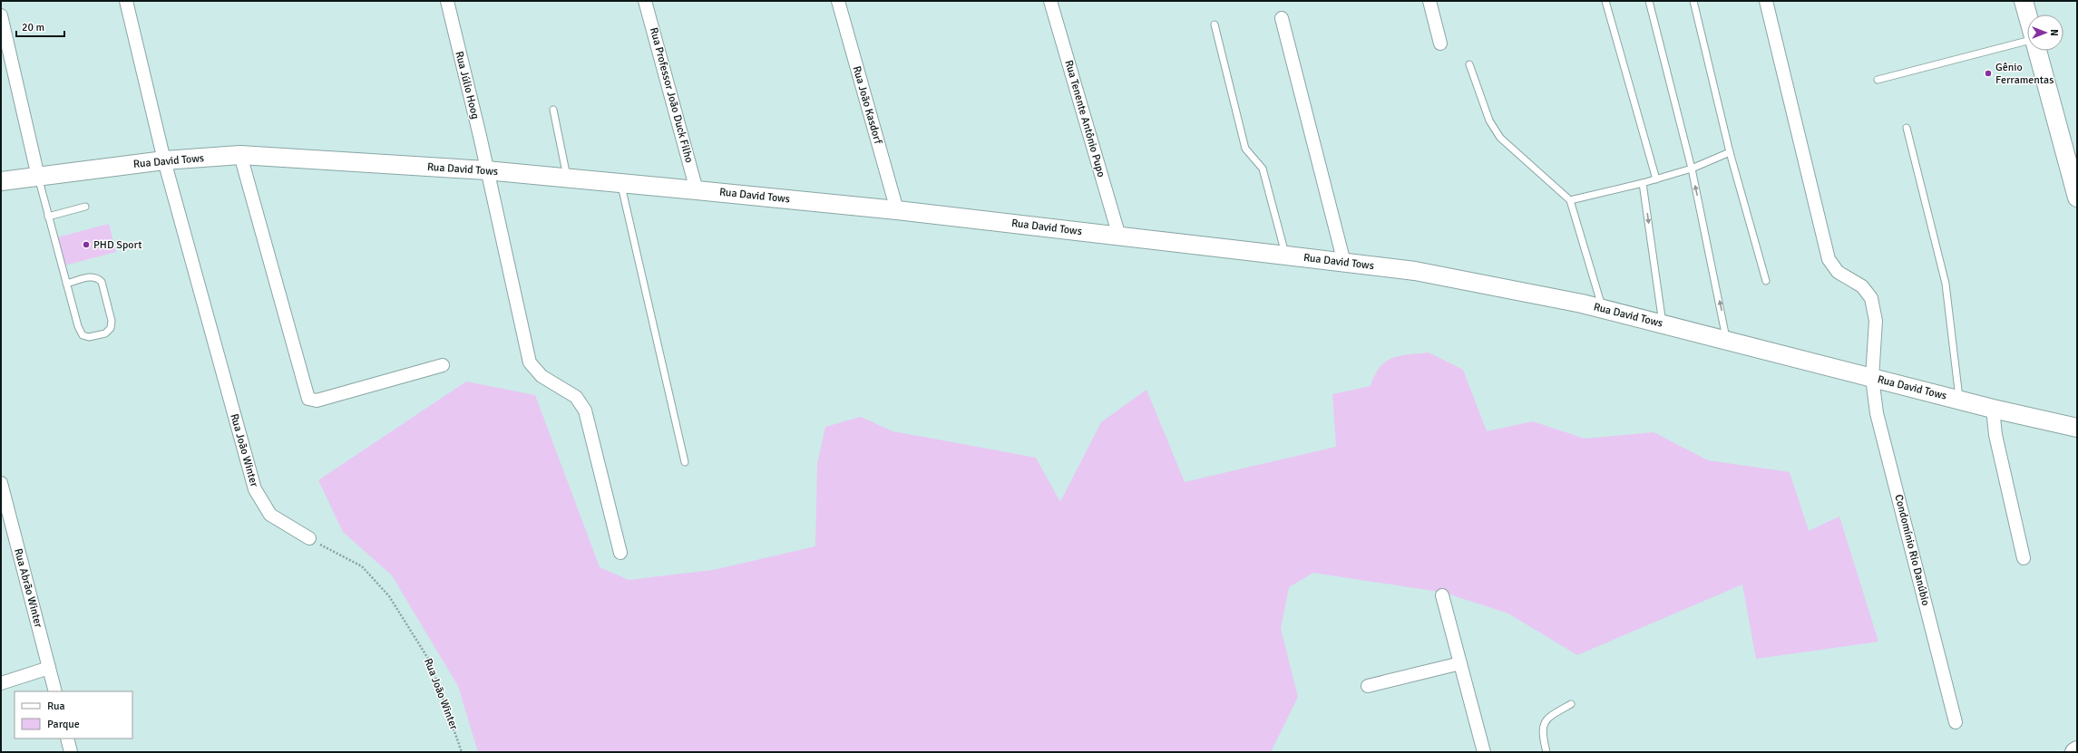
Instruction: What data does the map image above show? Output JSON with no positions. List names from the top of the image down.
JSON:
{
  "streets": {
    "street": [
      "Rua Júlio Hoog",
      "Rua Professor João Duck Filho",
      "Rua João Kasdorf",
      "Rua Tenente Antônio Pupo",
      "Rua David Tows",
      "Rua João Winter",
      "Condomínio Rio Danúbio",
      "Rua Abrão Winter"
    ]
  },
  "crossings": [
    ["Rua Júlio Hoog", "Rua David Tows"],
    ["Rua Professor João Duck Filho", "Rua David Tows"],
    ["Rua João Kasdorf", "Rua David Tows"],
    ["Rua Tenente Antônio Pupo", "Rua David Tows"],
    ["Rua David Tows", "Rua João Winter"],
    ["Rua David Tows", "Condomínio Rio Danúbio"]
  ],
  "places": ["Gênio Ferramentas", "PHD Sport"],
  "legend": ["Rua", "Parque"],
  "scale_bar": "20 m",
  "north": "right"
}
